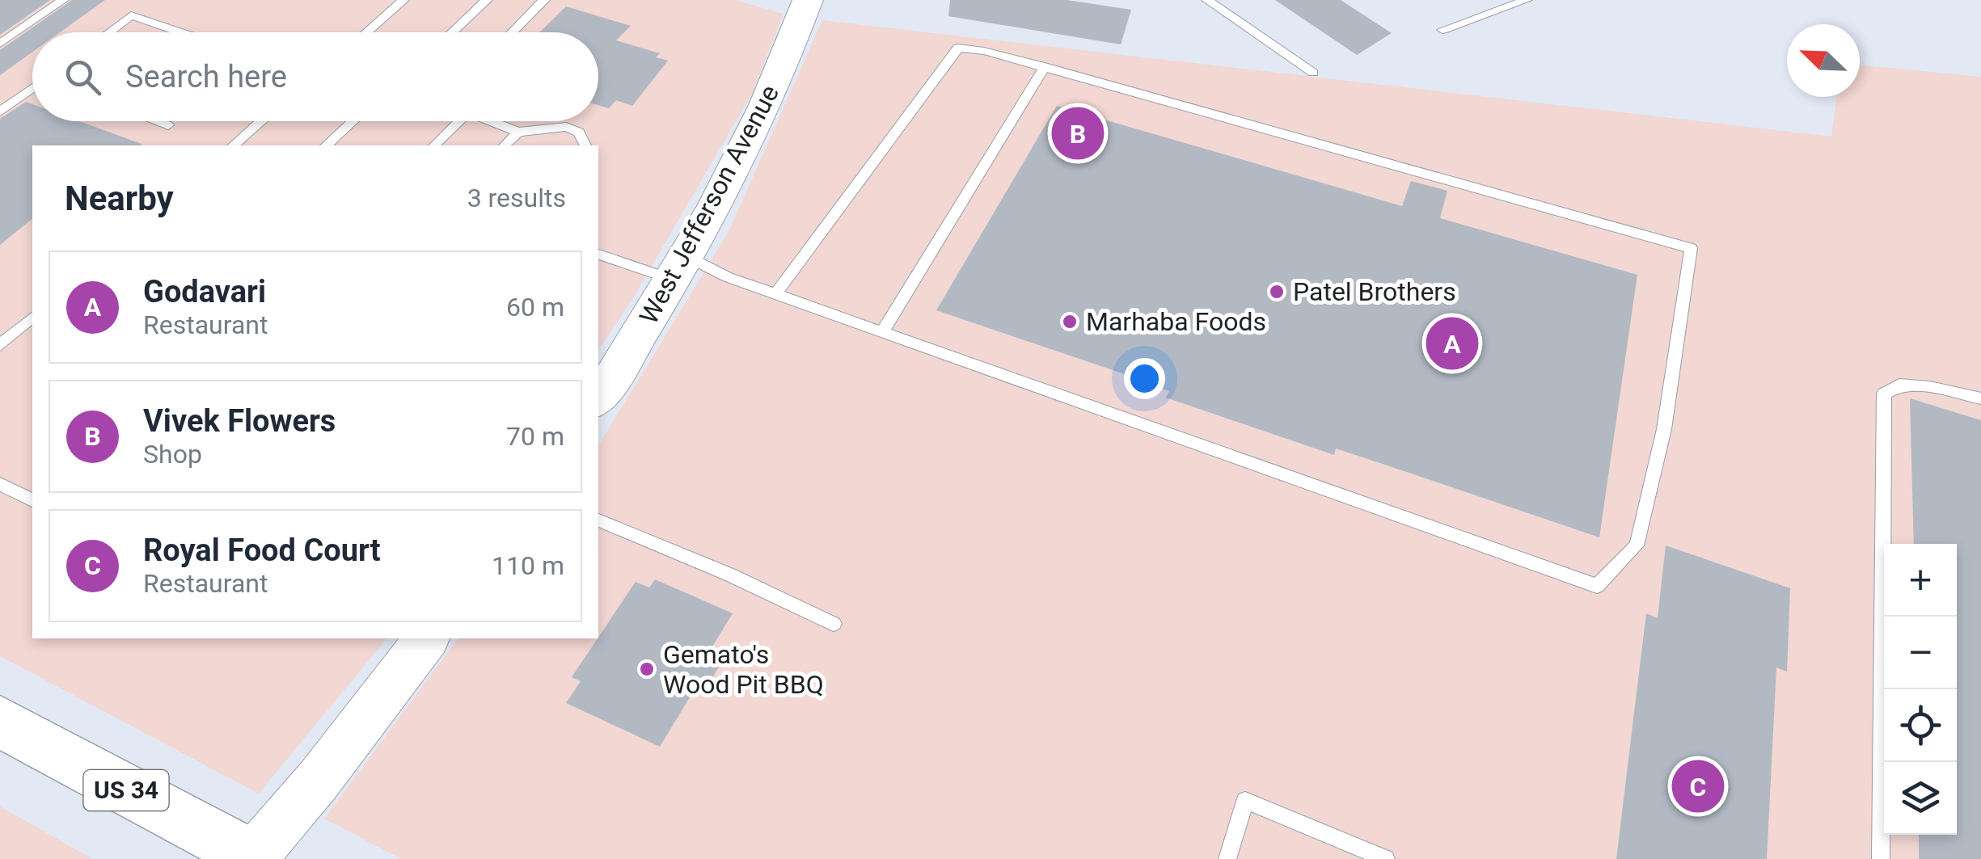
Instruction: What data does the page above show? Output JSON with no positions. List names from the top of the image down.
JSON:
{
  "streets": {
    "main road": ["US 34"],
    "street": ["West Jefferson Avenue"]
  },
  "places": ["Patel Brothers", "Marhaba Foods", "Gemato's Wood Pit BBQ"],
  "north": "top left",
  "page": {
    "search": "Search here",
    "pins": ["B", "A", "C"],
    "heading": ["Nearby", "3 results"],
    "list": [
      {
        "mark": "A",
        "name": "Godavari",
        "note": "Restaurant",
        "value": "60 m"
      },
      {
        "mark": "B",
        "name": "Vivek Flowers",
        "note": "Shop",
        "value": "70 m"
      },
      {
        "mark": "C",
        "name": "Royal Food Court",
        "note": "Restaurant",
        "value": "110 m"
      }
    ],
    "map_buttons": ["+", "−"]
  }
}
